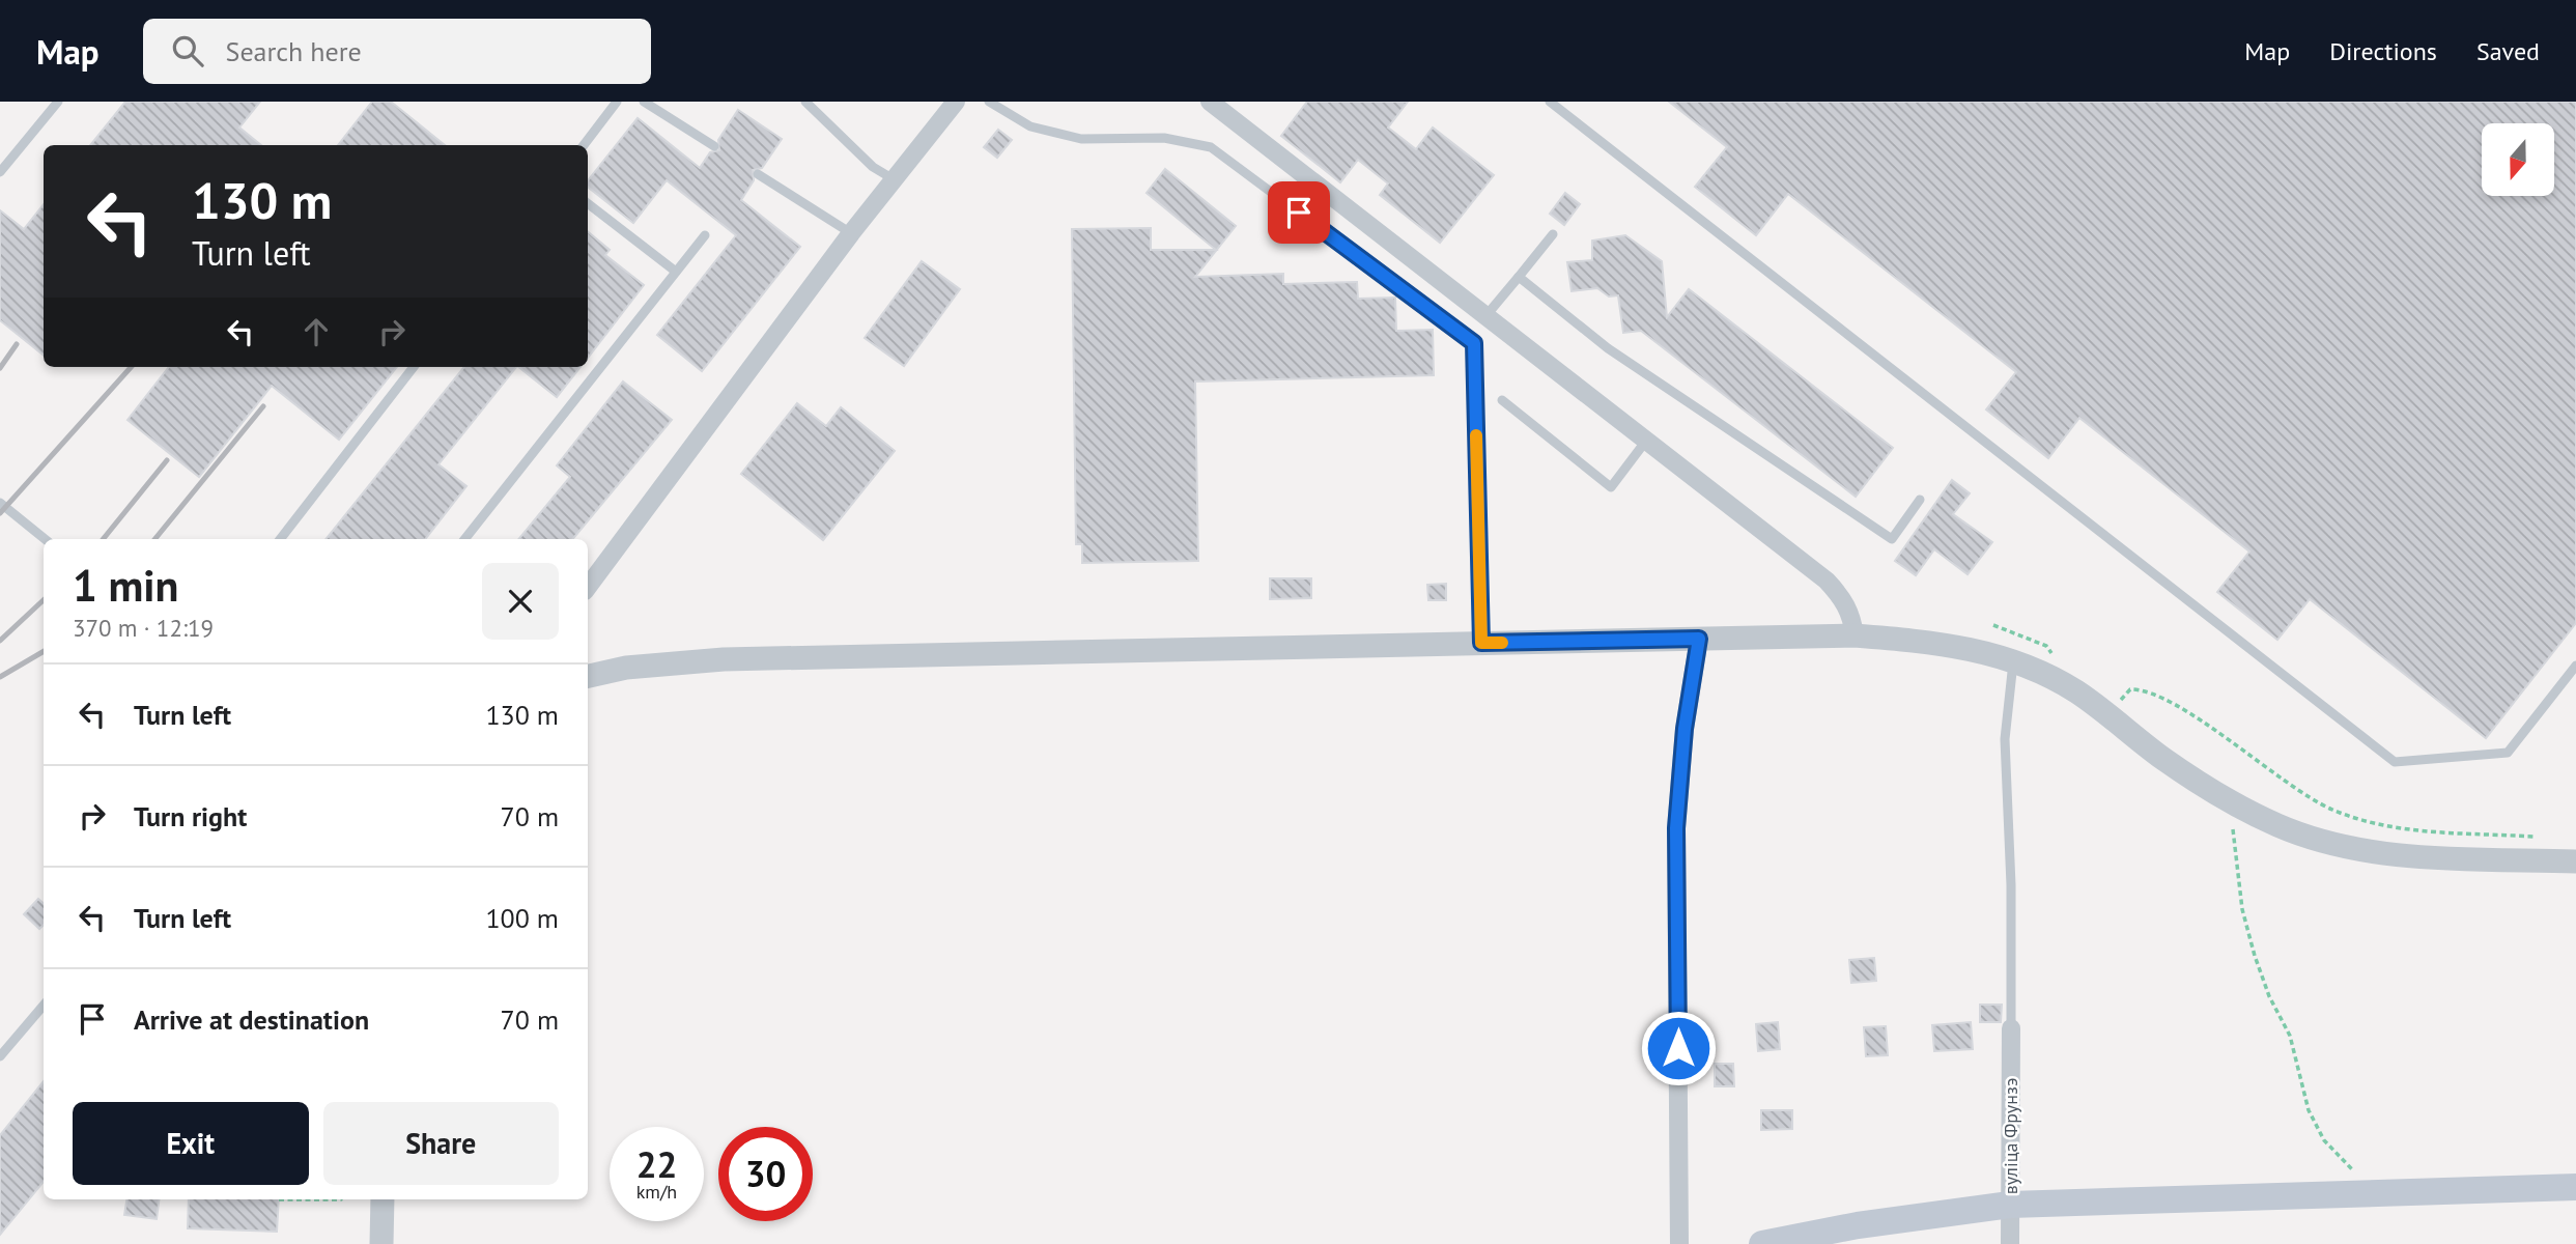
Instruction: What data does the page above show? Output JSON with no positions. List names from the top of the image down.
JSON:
{
  "streets": {
    "street": ["вуліца Фрунзэ"]
  },
  "north": "bottom",
  "page": {
    "header": "Map",
    "search": "Search here",
    "nav": ["Map", "Directions", "Saved"],
    "turn": ["130 m", "Turn left"],
    "heading": ["1 min", "370 m · 12:19"],
    "list": [
      {
        "name": "Turn left",
        "value": "130 m"
      },
      {
        "name": "Turn right",
        "value": "70 m"
      },
      {
        "name": "Turn left",
        "value": "100 m"
      },
      {
        "name": "Arrive at destination",
        "value": "70 m"
      }
    ],
    "buttons": ["Exit", "Share"],
    "speed": "22 km/h",
    "limit": "30"
  }
}
